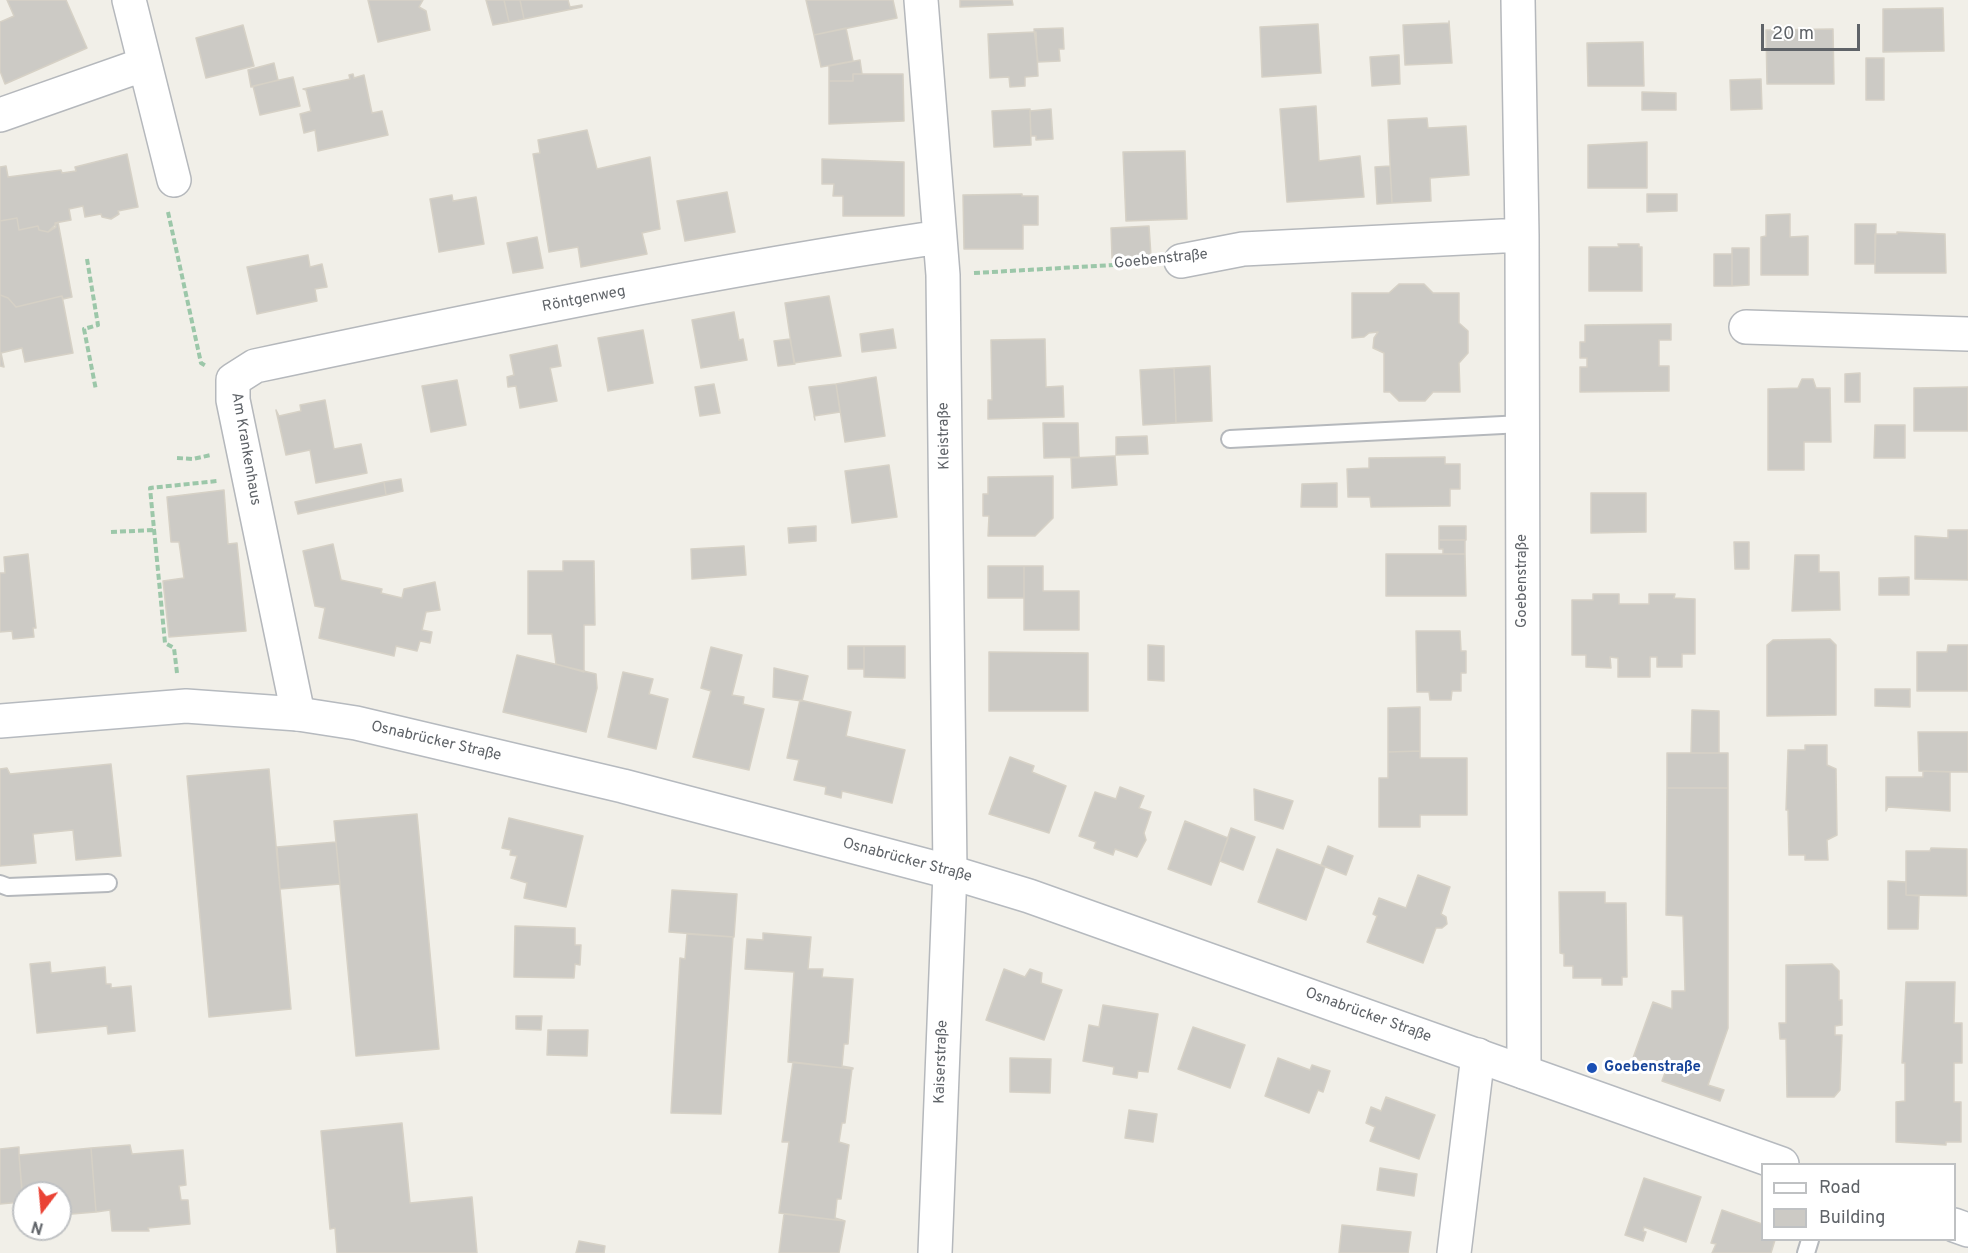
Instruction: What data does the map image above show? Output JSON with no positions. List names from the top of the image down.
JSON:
{
  "streets": {
    "street": [
      "Goebenstraße",
      "Röntgenweg",
      "Kleistraße",
      "Am Krankenhaus",
      "Osnabrücker Straße",
      "Kaiserstraße"
    ]
  },
  "crossings": [
    ["Goebenstraße", "Kleistraße"],
    ["Goebenstraße", "Osnabrücker Straße"],
    ["Röntgenweg", "Kleistraße"],
    ["Röntgenweg", "Am Krankenhaus"],
    ["Kleistraße", "Osnabrücker Straße"],
    ["Kleistraße", "Kaiserstraße"],
    ["Am Krankenhaus", "Osnabrücker Straße"],
    ["Osnabrücker Straße", "Kaiserstraße"]
  ],
  "places": ["Goebenstraße"],
  "legend": ["Road", "Building"],
  "scale_bar": "20 m",
  "north": "bottom"
}
